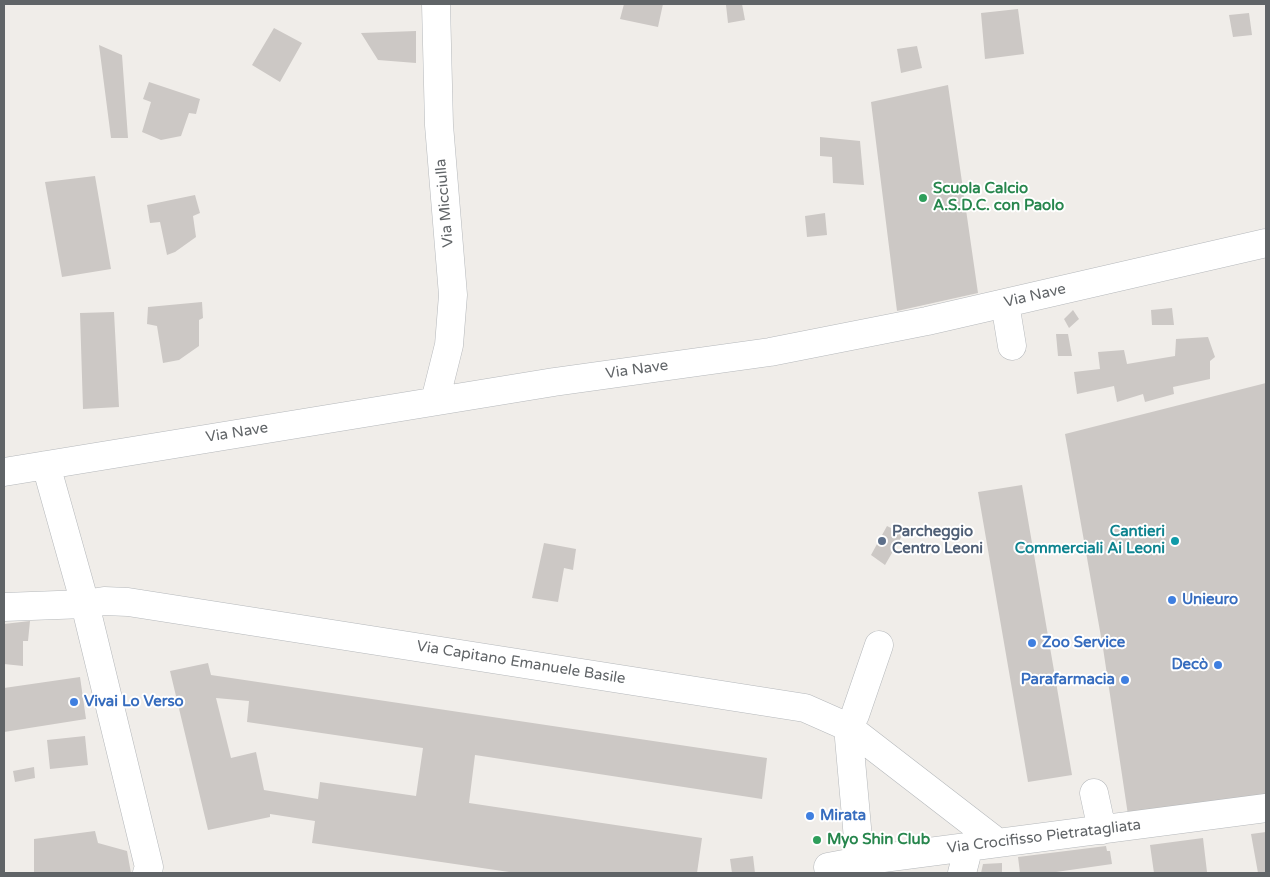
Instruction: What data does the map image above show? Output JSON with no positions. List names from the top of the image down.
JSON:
{
  "streets": {
    "street": [
      "Via Micciulla",
      "Via Nave",
      "Via Capitano Emanuele Basile",
      "Via Crocifisso Pietratagliata"
    ]
  },
  "crossings": [
    ["Via Micciulla", "Via Nave"],
    ["Via Capitano Emanuele Basile", "Via Crocifisso Pietratagliata"]
  ],
  "places": [
    "Scuola Calcio A.S.D.C. con Paolo",
    "Parcheggio Centro Leoni",
    "Cantieri Commerciali Ai Leoni",
    "Unieuro",
    "Zoo Service",
    "Decò",
    "Parafarmacia",
    "Vivai Lo Verso",
    "Mirata",
    "Myo Shin Club"
  ]
}
